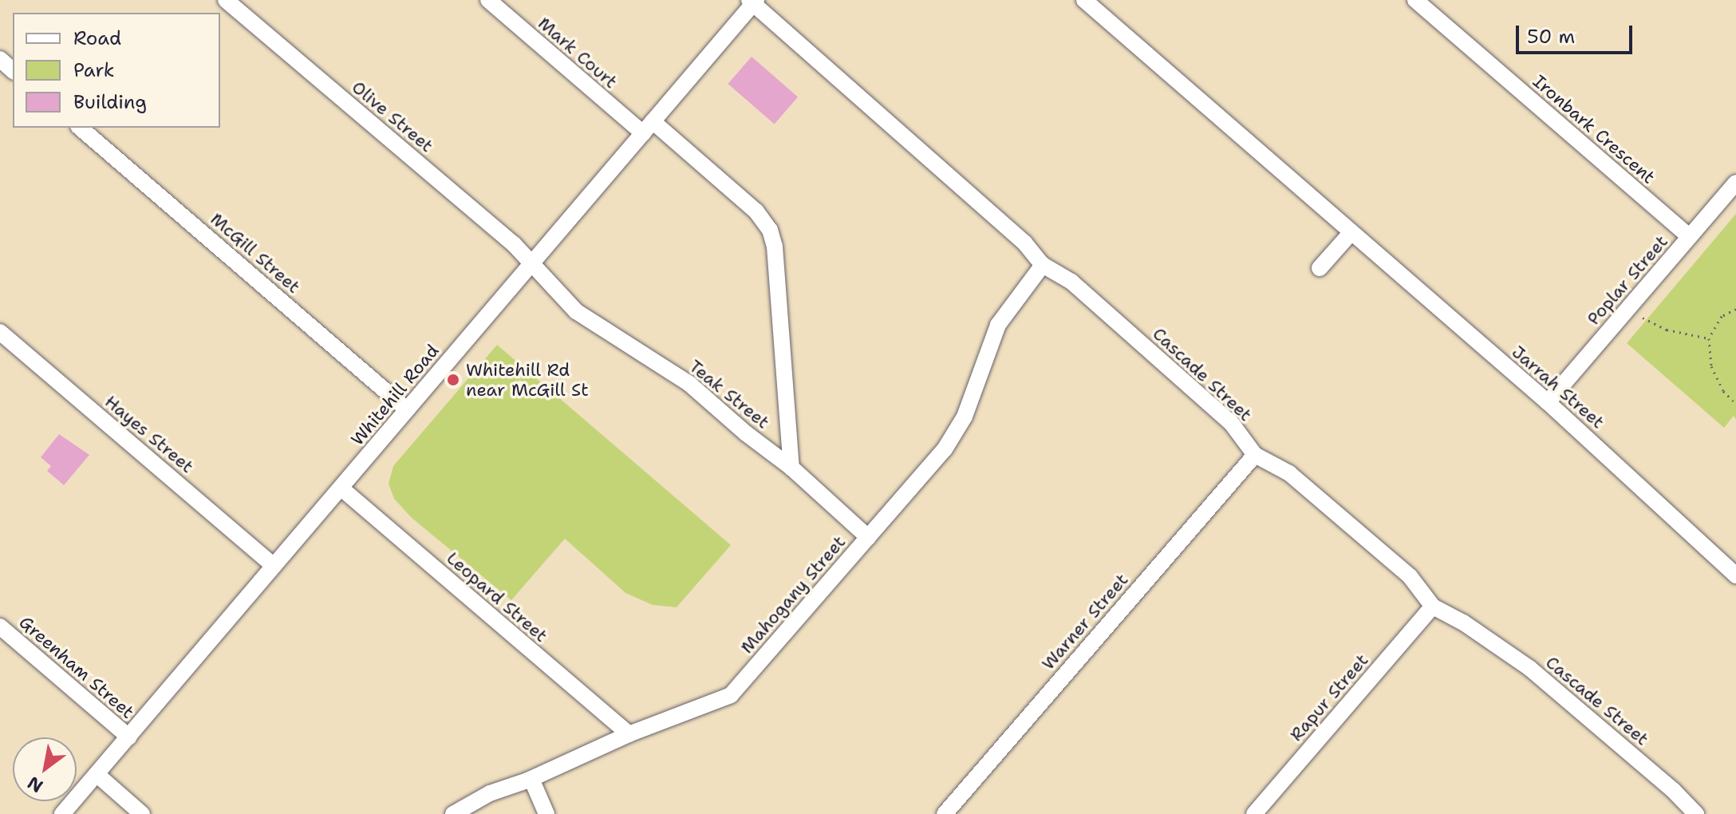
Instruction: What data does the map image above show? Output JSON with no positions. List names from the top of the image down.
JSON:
{
  "streets": {
    "street": [
      "Mark Court",
      "Olive Street",
      "Ironbark Crescent",
      "McGill Street",
      "Poplar Street",
      "Cascade Street",
      "Jarrah Street",
      "Teak Street",
      "Whitehill Road",
      "Hayes Street",
      "Mahogany Street",
      "Leopard Street",
      "Warner Street",
      "Greenham Street",
      "Rapur Street"
    ]
  },
  "crossings": [
    ["Mark Court", "Teak Street"],
    ["Mark Court", "Whitehill Road"],
    ["Olive Street", "Teak Street"],
    ["Olive Street", "Whitehill Road"],
    ["Ironbark Crescent", "Poplar Street"],
    ["McGill Street", "Whitehill Road"],
    ["Poplar Street", "Jarrah Street"],
    ["Cascade Street", "Whitehill Road"],
    ["Cascade Street", "Mahogany Street"],
    ["Cascade Street", "Warner Street"],
    ["Cascade Street", "Rapur Street"],
    ["Teak Street", "Whitehill Road"],
    ["Teak Street", "Mahogany Street"],
    ["Whitehill Road", "Hayes Street"],
    ["Whitehill Road", "Leopard Street"],
    ["Whitehill Road", "Greenham Street"],
    ["Mahogany Street", "Leopard Street"]
  ],
  "places": ["Whitehill Rd near McGill St"],
  "legend": ["Road", "Park", "Building"],
  "scale_bar": "50 m",
  "north": "bottom left"
}
